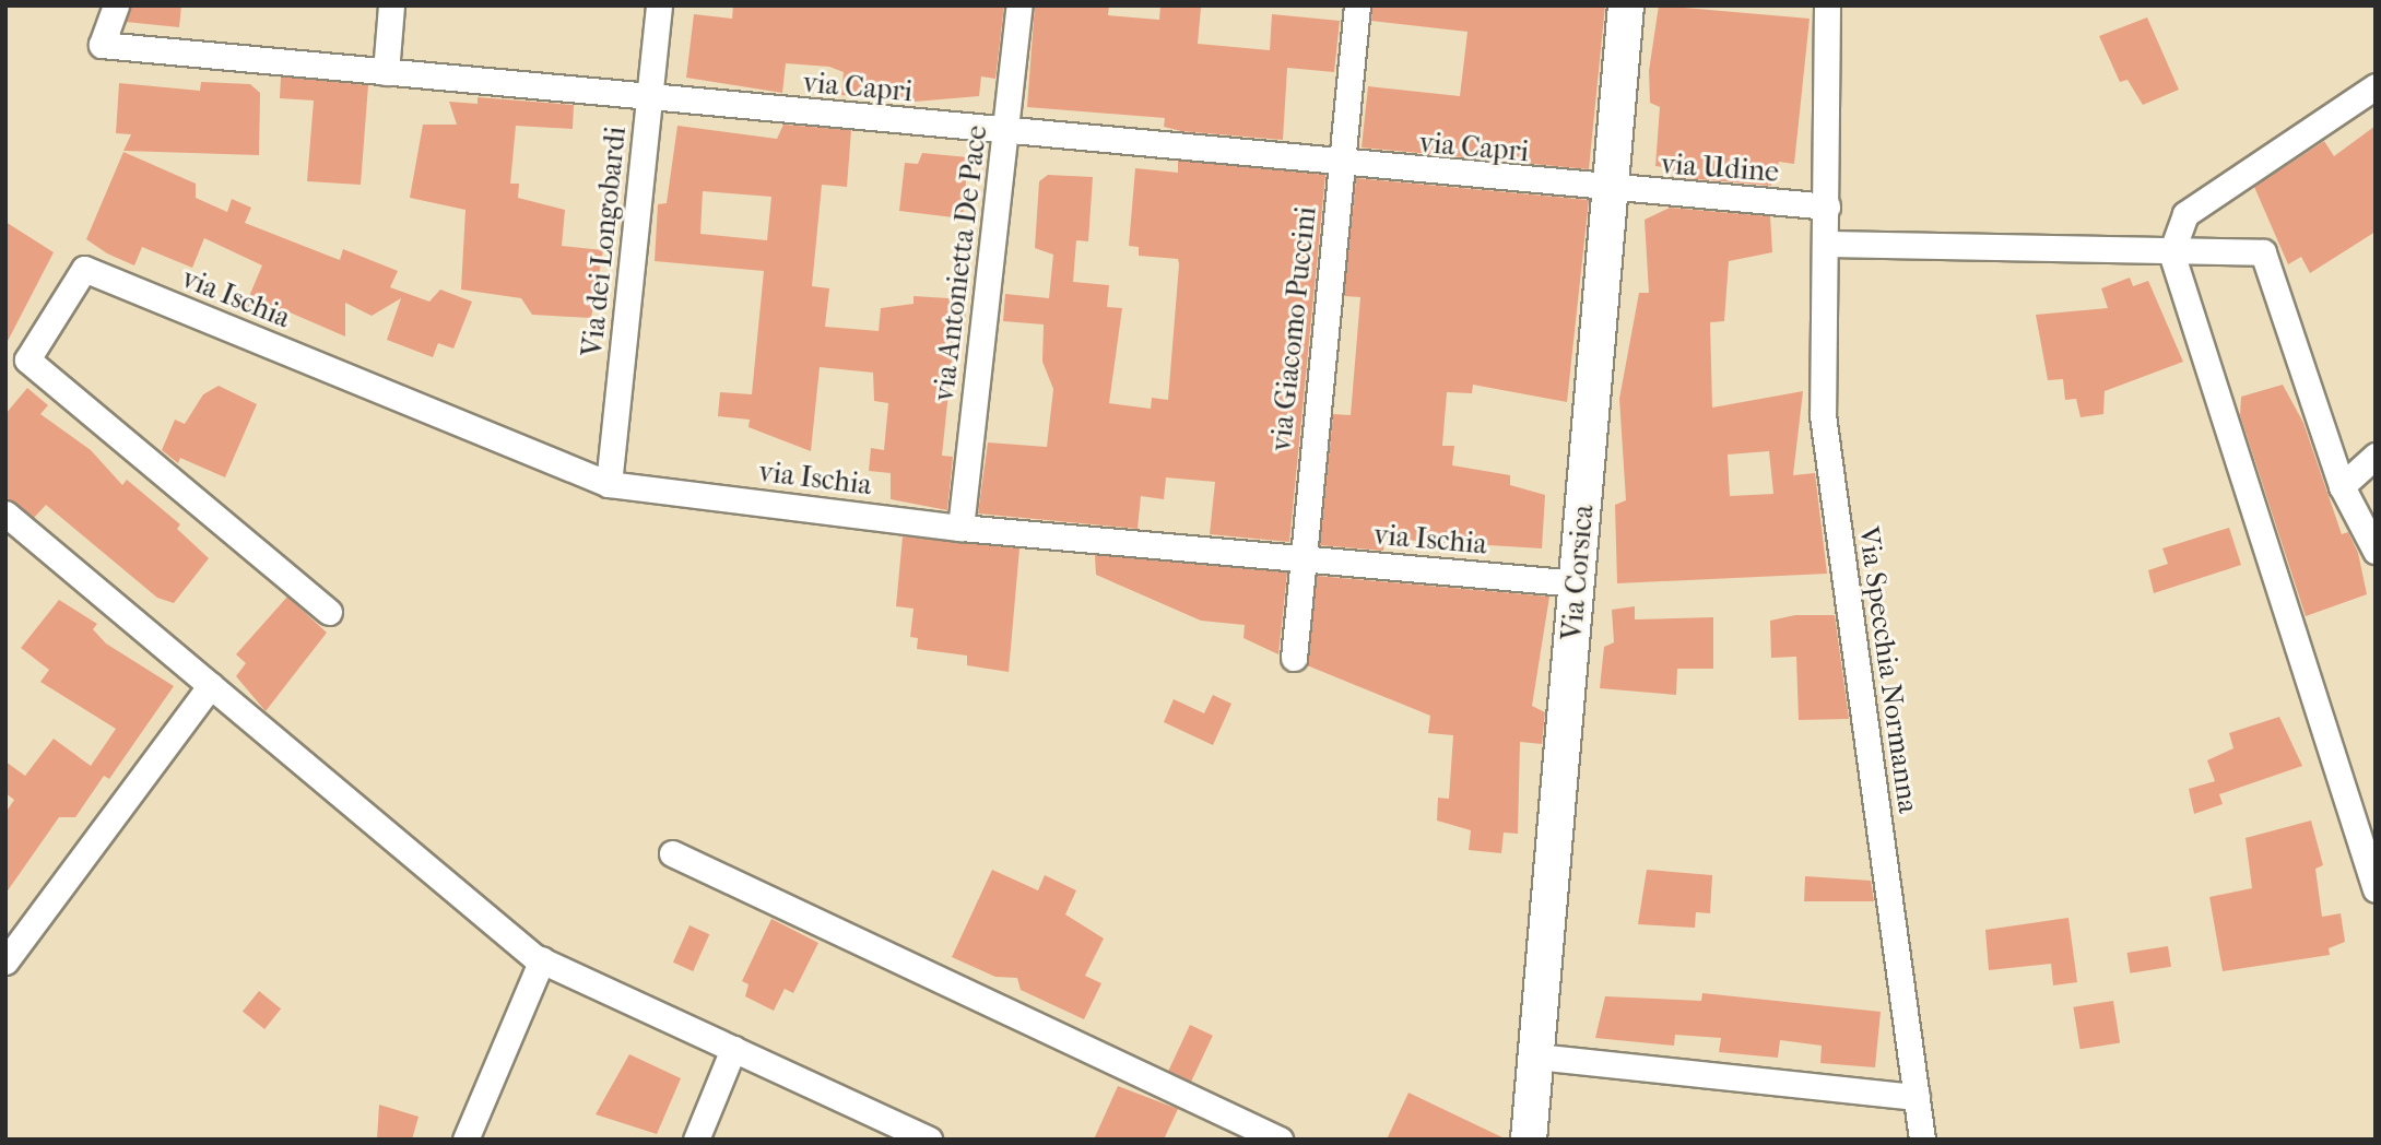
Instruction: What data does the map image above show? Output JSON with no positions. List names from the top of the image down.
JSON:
{
  "streets": {
    "main road": ["Via Corsica"],
    "street": [
      "via Capri",
      "via Udine",
      "Via dei Longobardi",
      "via Antonietta De Pace",
      "via Ischia",
      "via Giacomo Puccini",
      "Via Specchia Normanna"
    ]
  },
  "crossings": [
    ["via Capri", "via Udine"],
    ["via Capri", "Via dei Longobardi"],
    ["via Capri", "via Antonietta De Pace"],
    ["via Capri", "via Giacomo Puccini"],
    ["via Capri", "Via Corsica"],
    ["via Udine", "Via Corsica"],
    ["via Udine", "Via Specchia Normanna"],
    ["Via dei Longobardi", "via Ischia"],
    ["via Antonietta De Pace", "via Ischia"],
    ["via Ischia", "via Giacomo Puccini"],
    ["via Ischia", "Via Corsica"]
  ]
}
